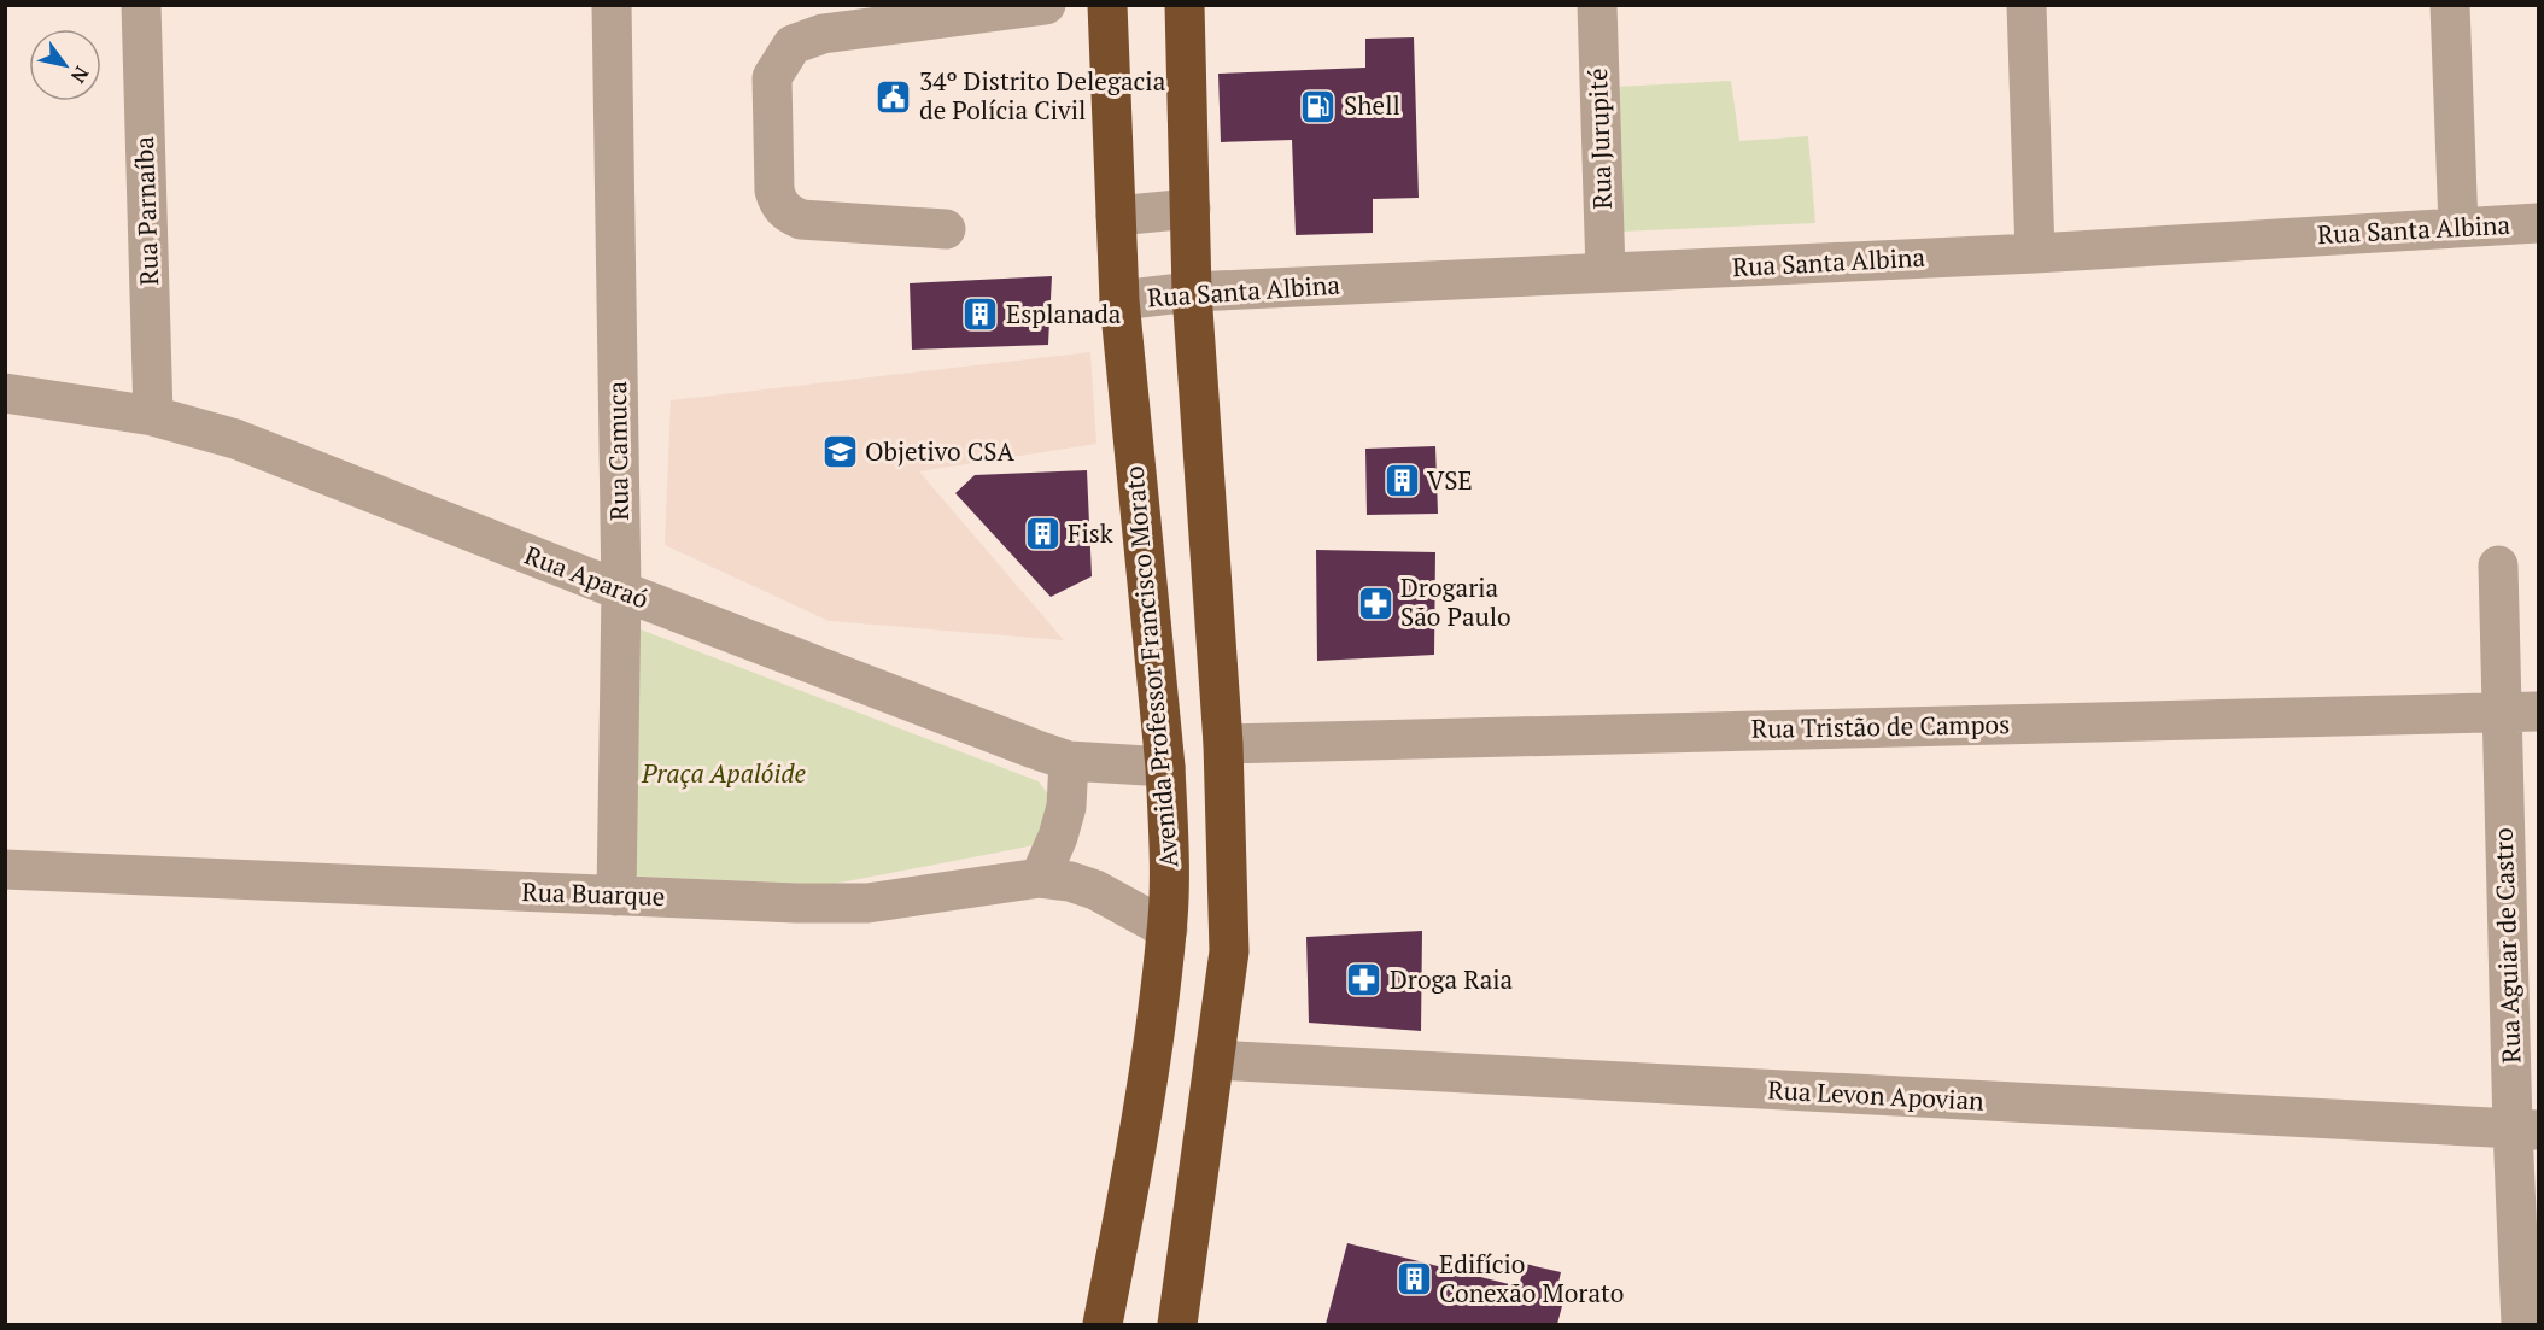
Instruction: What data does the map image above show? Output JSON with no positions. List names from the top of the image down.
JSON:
{
  "streets": {
    "highway": ["Avenida Professor Francisco Morato"],
    "street": [
      "Rua Jurupité",
      "Rua Parnaíba",
      "Rua Santa Albina",
      "Rua Camuca",
      "Rua Aparaó",
      "Rua Tristão de Campos",
      "Rua Buarque",
      "Rua Aguiar de Castro",
      "Rua Levon Apovian"
    ]
  },
  "crossings": [
    ["Rua Jurupité", "Rua Santa Albina"],
    ["Rua Parnaíba", "Rua Aparaó"],
    ["Rua Santa Albina", "Avenida Professor Francisco Morato"],
    ["Rua Camuca", "Rua Aparaó"],
    ["Rua Camuca", "Rua Buarque"],
    ["Rua Aparaó", "Avenida Professor Francisco Morato"],
    ["Avenida Professor Francisco Morato", "Rua Buarque"],
    ["Rua Tristão de Campos", "Rua Aguiar de Castro"],
    ["Rua Aguiar de Castro", "Rua Levon Apovian"]
  ],
  "parks": ["Praça Apalóide"],
  "places": {
    "public building": ["34º Distrito Delegacia de Polícia Civil"],
    "fuel station": ["Shell"],
    "building": [
      "Esplanada",
      "VSE",
      "Fisk",
      "Edifício Conexão Morato"
    ],
    "school or university": ["Objetivo CSA"],
    "pharmacy": ["Drogaria São Paulo", "Droga Raia"]
  },
  "north": "bottom right"
}
